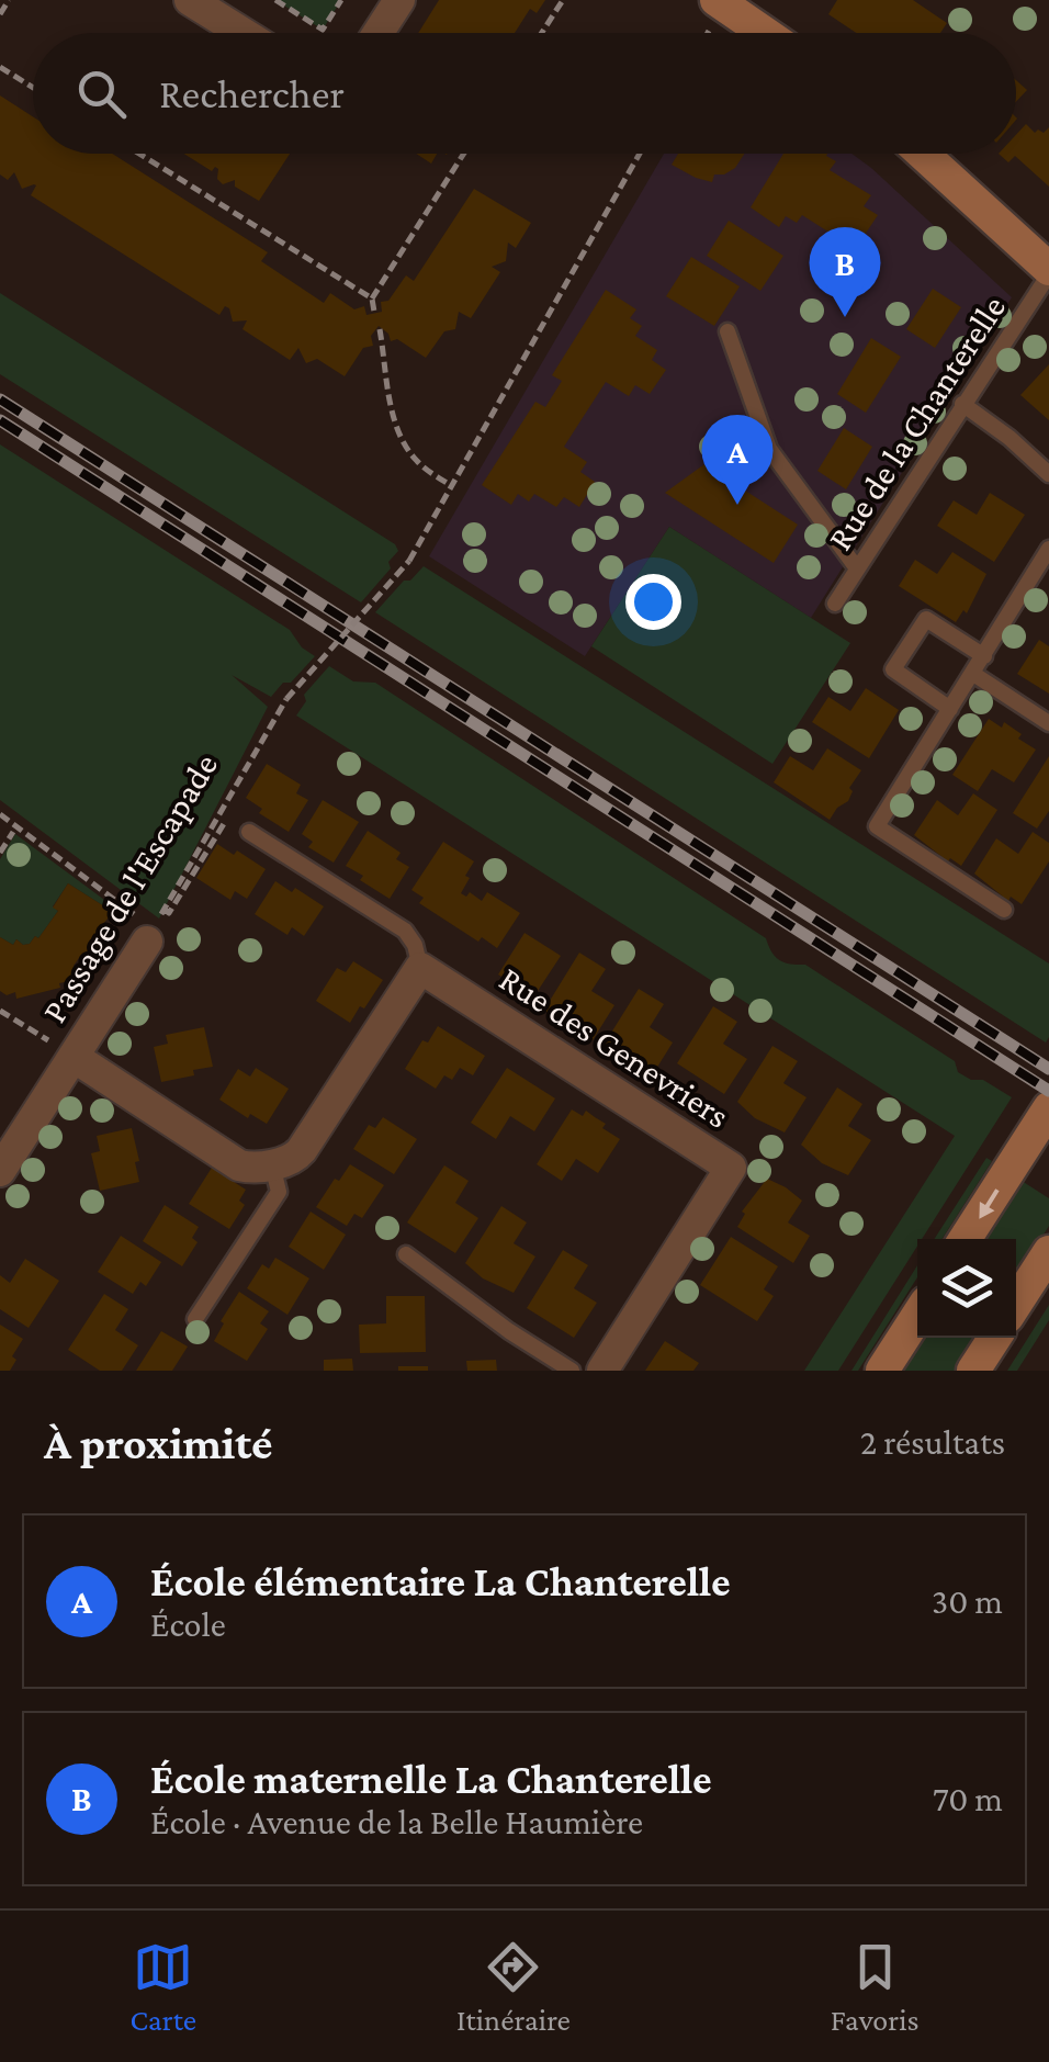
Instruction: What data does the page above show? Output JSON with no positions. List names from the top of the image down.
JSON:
{
  "streets": {
    "street": ["Passage de l'Escapade", "Rue des Genevriers"],
    "lane": ["Rue de la Chanterelle"]
  },
  "page": {
    "search": "Rechercher",
    "pins": ["B", "A"],
    "heading": ["À proximité", "2 résultats"],
    "list": [
      {
        "mark": "A",
        "name": "École élémentaire La Chanterelle",
        "note": "École",
        "value": "30 m"
      },
      {
        "mark": "B",
        "name": "École maternelle La Chanterelle",
        "note": "École · Avenue de la Belle Haumière",
        "value": "70 m"
      }
    ],
    "nav": ["Carte", "Itinéraire", "Favoris"]
  }
}
